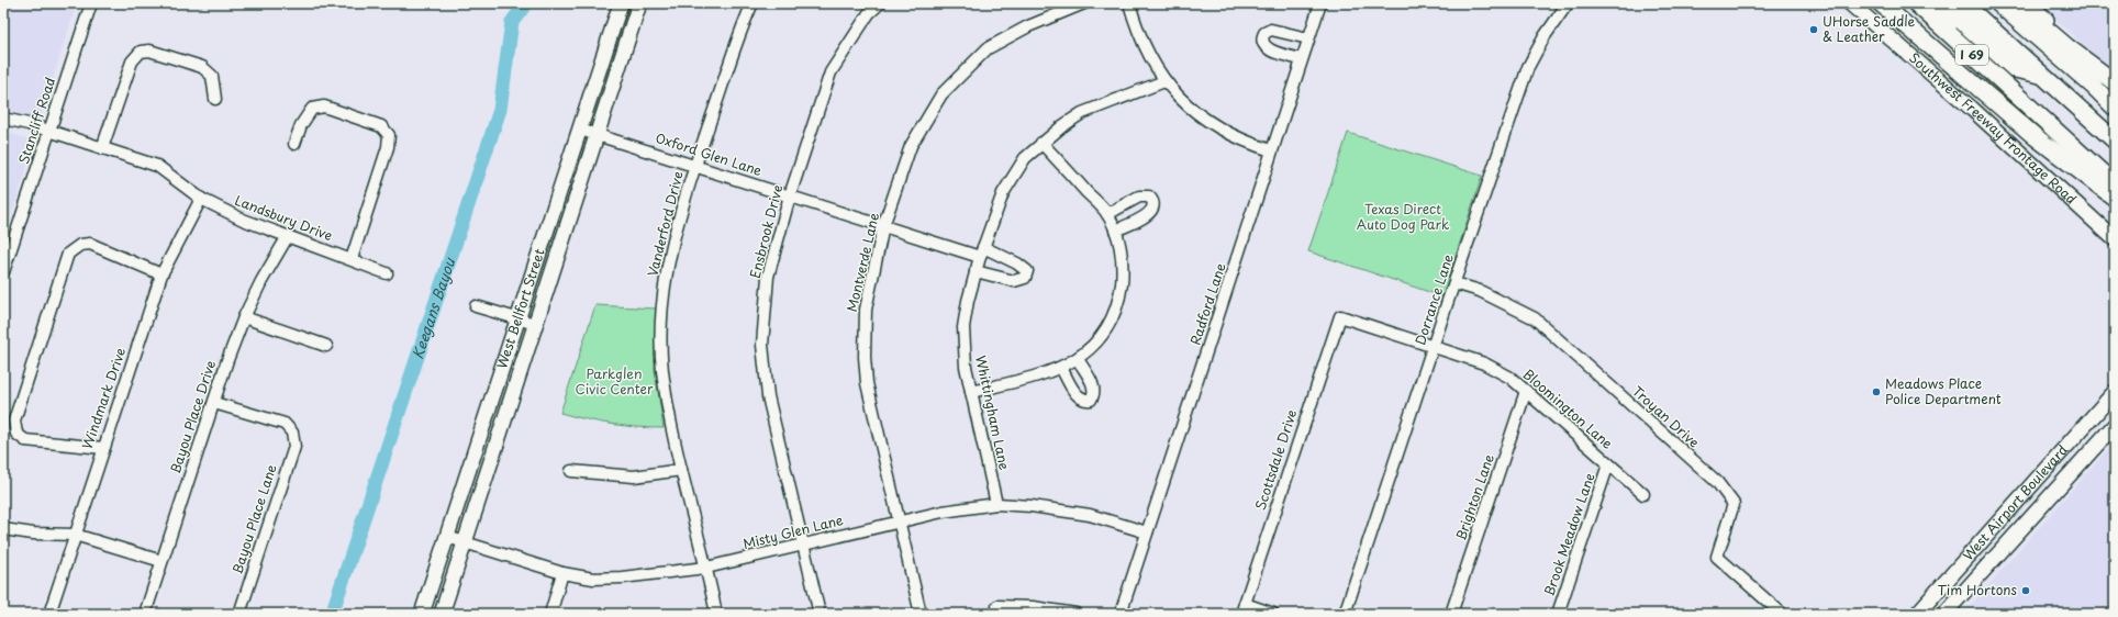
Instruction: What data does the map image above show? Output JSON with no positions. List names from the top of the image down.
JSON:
{
  "streets": {
    "highway": ["I 69"],
    "main road": ["Southwest Freeway Frontage Road", "West Bellfort Street", "West Airport Boulevard"],
    "street": [
      "Stancliff Road",
      "Oxford Glen Lane",
      "Landsbury Drive",
      "Vanderford Drive",
      "Ensbrook Drive",
      "Montverde Lane",
      "Dorrance Lane",
      "Radford Lane",
      "Windmark Drive",
      "Bloomington Lane",
      "Whittingham Lane",
      "Bayou Place Drive",
      "Troyan Drive",
      "Scottsdale Drive",
      "Brighton Lane",
      "Bayou Place Lane",
      "Misty Glen Lane",
      "Brook Meadow Lane"
    ]
  },
  "crossings": [
    ["Stancliff Road", "Landsbury Drive"],
    ["Oxford Glen Lane", "Vanderford Drive"],
    ["Oxford Glen Lane", "Ensbrook Drive"],
    ["Oxford Glen Lane", "Montverde Lane"],
    ["Oxford Glen Lane", "West Bellfort Street"],
    ["Oxford Glen Lane", "Whittingham Lane"],
    ["Landsbury Drive", "Windmark Drive"],
    ["Landsbury Drive", "Bayou Place Drive"],
    ["Vanderford Drive", "Misty Glen Lane"],
    ["Ensbrook Drive", "Misty Glen Lane"],
    ["Montverde Lane", "Misty Glen Lane"],
    ["Dorrance Lane", "Bloomington Lane"],
    ["Dorrance Lane", "Troyan Drive"],
    ["Radford Lane", "Misty Glen Lane"],
    ["West Bellfort Street", "Misty Glen Lane"],
    ["Bloomington Lane", "Scottsdale Drive"],
    ["Bloomington Lane", "Brighton Lane"],
    ["Bloomington Lane", "Brook Meadow Lane"],
    ["Whittingham Lane", "Misty Glen Lane"],
    ["Bayou Place Drive", "Bayou Place Lane"]
  ],
  "water": ["Keegans Bayou"],
  "parks": ["Texas Direct Auto Dog Park", "Parkglen Civic Center"],
  "places": ["UHorse Saddle & Leather", "Meadows Place Police Department", "Tim Hortons"]
}
